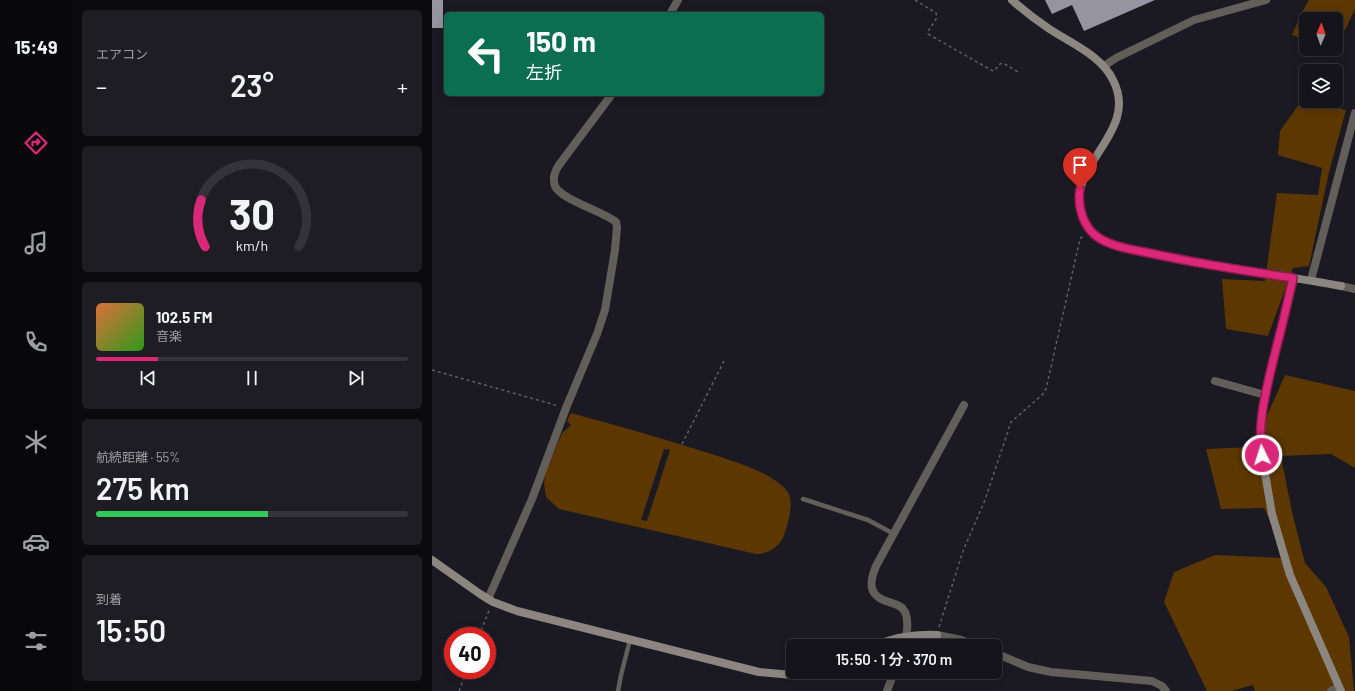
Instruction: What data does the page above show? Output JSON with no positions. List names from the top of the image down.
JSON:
{
  "north": "top",
  "page": {
    "tabs": "15:49",
    "tile": [
      "エアコン",
      ["航続距離 · 55%", "275 km"],
      ["到着", "15:50"]
    ],
    "turn": ["150 m", "左折"],
    "heat": ["−", "23°", "+"],
    "song": ["102.5 FM", "音楽"],
    "limit": "40",
    "trip": "15:50 · 1 分 · 370 m",
    "gauge": ["30", "km/h"]
  }
}
